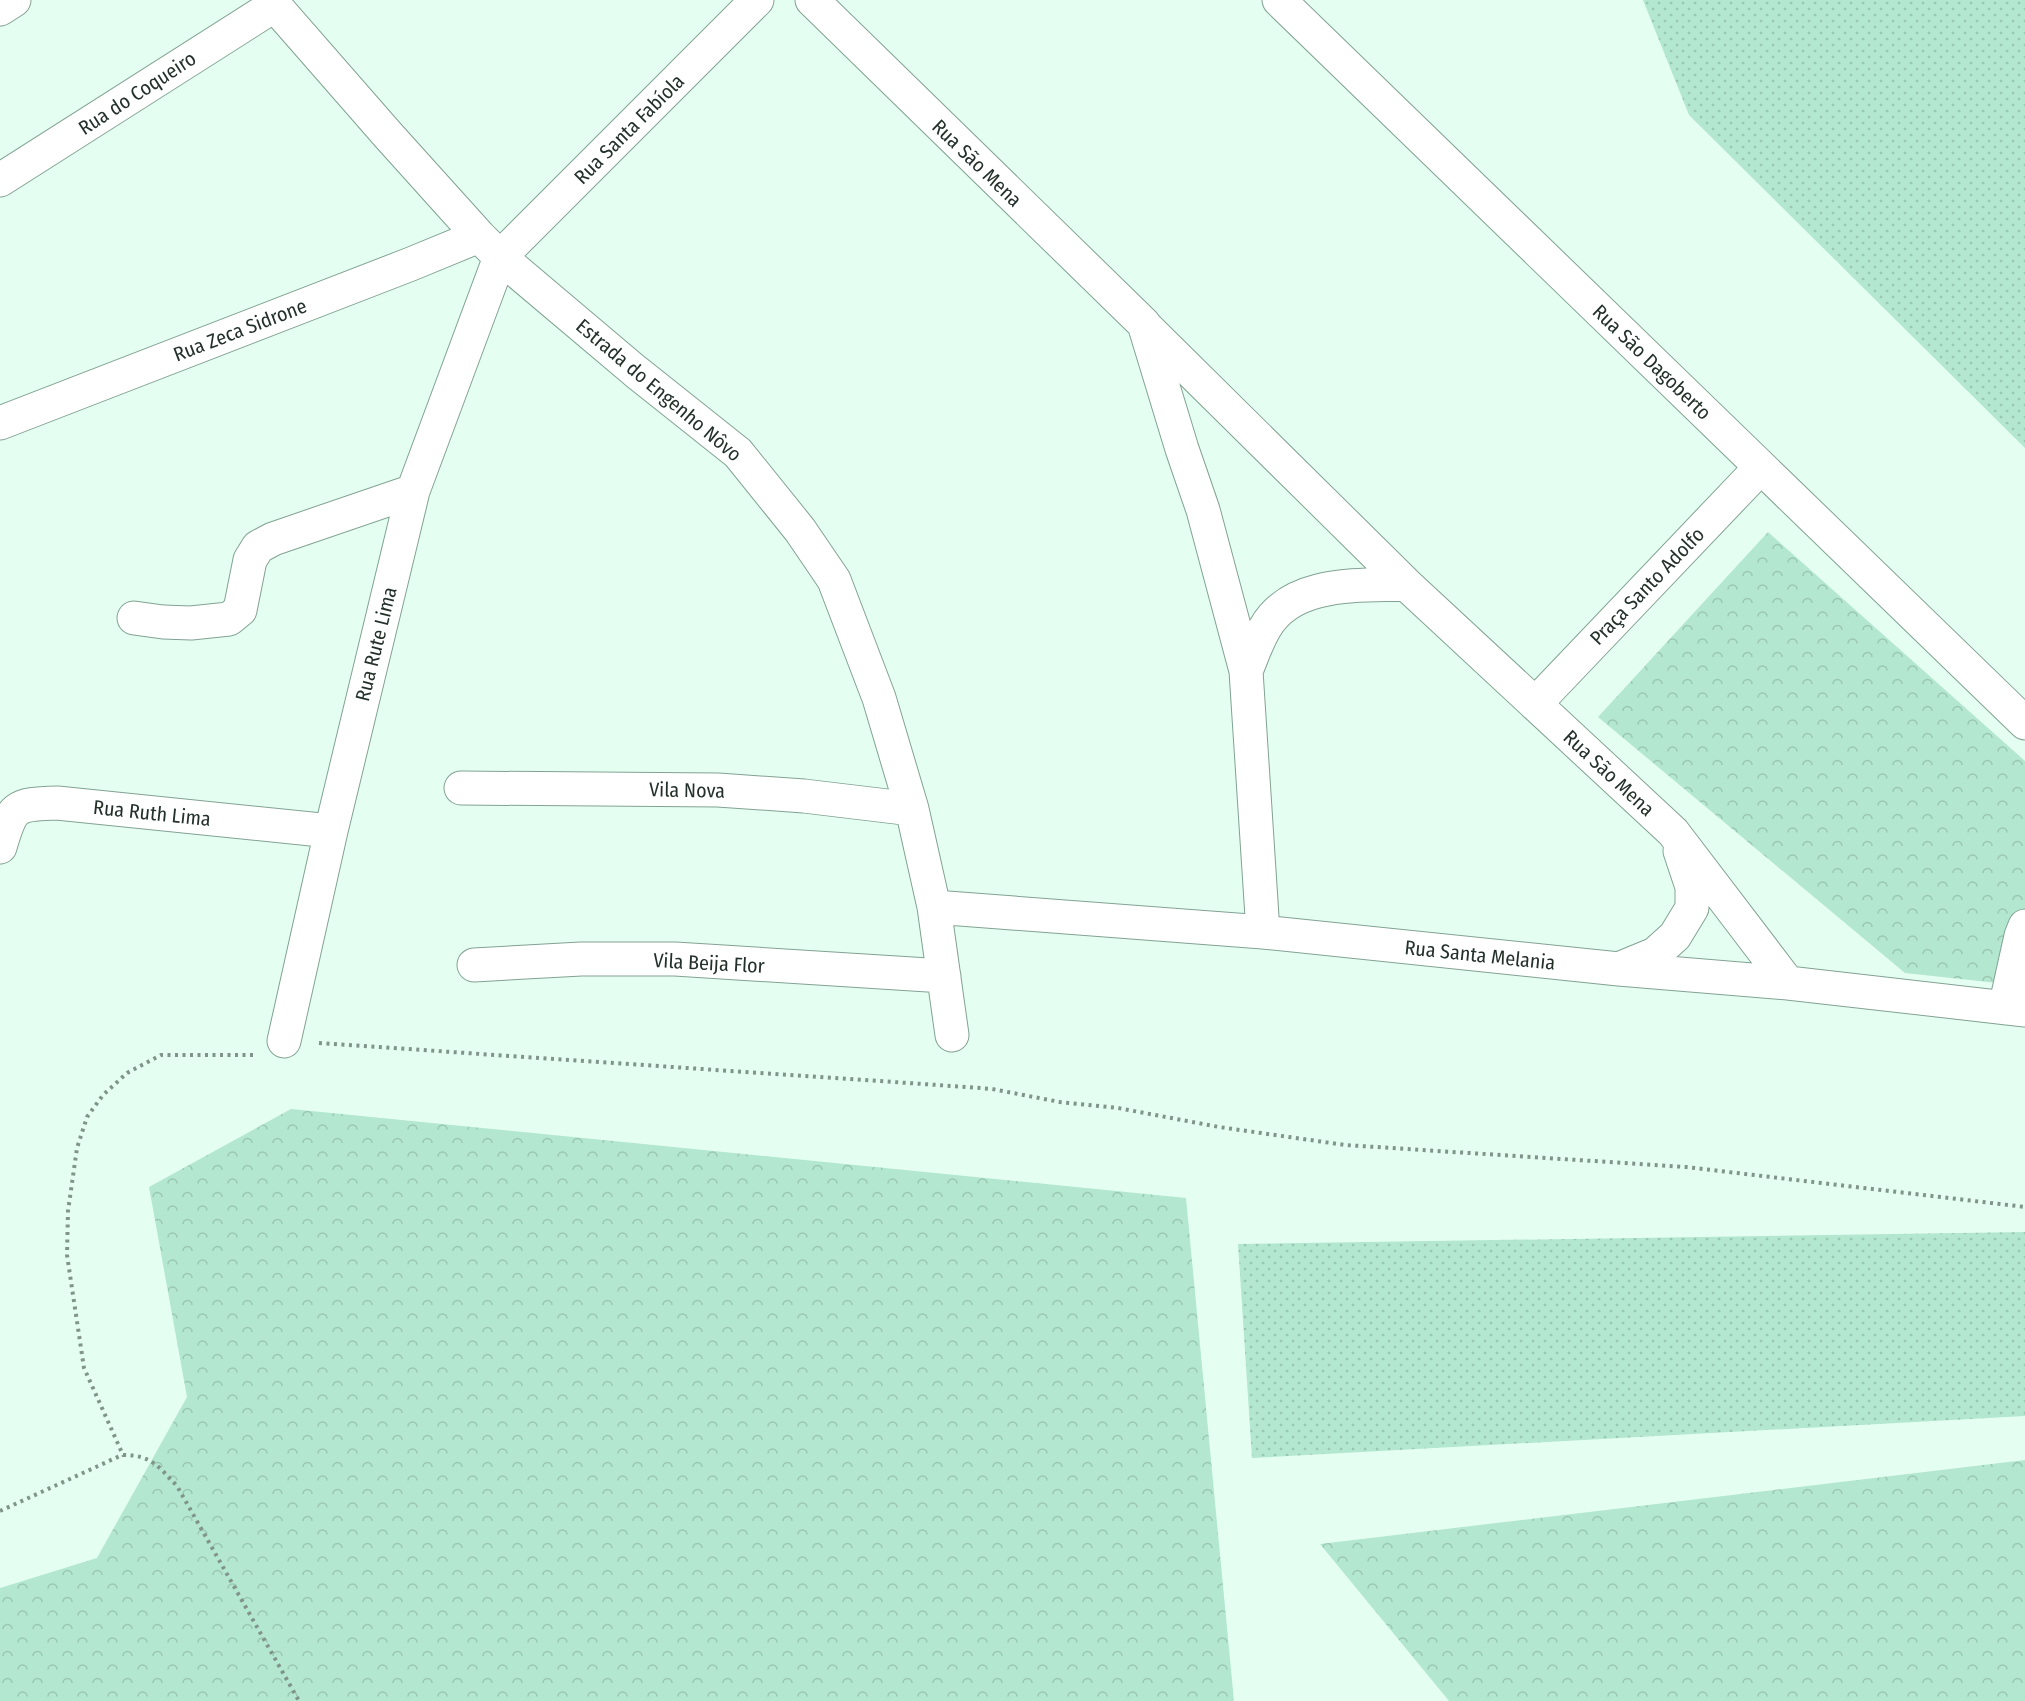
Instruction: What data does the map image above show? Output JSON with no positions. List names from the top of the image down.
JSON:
{
  "streets": {
    "street": [
      "Rua do Coqueiro",
      "Rua Santa Fabíola",
      "Rua São Mena",
      "Rua Zeca Sidrone",
      "Rua São Dagoberto",
      "Estrada do Engenho Nôvo",
      "Praça Santo Adolfo",
      "Rua Rute Lima",
      "Vila Nova",
      "Rua Ruth Lima",
      "Rua Santa Melania",
      "Vila Beija Flor"
    ]
  },
  "crossings": [
    ["Rua do Coqueiro", "Estrada do Engenho Nôvo"],
    ["Rua Santa Fabíola", "Rua Zeca Sidrone"],
    ["Rua Santa Fabíola", "Estrada do Engenho Nôvo"],
    ["Rua Santa Fabíola", "Rua Rute Lima"],
    ["Rua São Mena", "Praça Santo Adolfo"],
    ["Rua São Mena", "Rua Santa Melania"],
    ["Rua Zeca Sidrone", "Estrada do Engenho Nôvo"],
    ["Rua Zeca Sidrone", "Rua Rute Lima"],
    ["Rua São Dagoberto", "Praça Santo Adolfo"],
    ["Estrada do Engenho Nôvo", "Rua Rute Lima"],
    ["Estrada do Engenho Nôvo", "Vila Nova"],
    ["Estrada do Engenho Nôvo", "Rua Santa Melania"],
    ["Estrada do Engenho Nôvo", "Vila Beija Flor"],
    ["Rua Rute Lima", "Rua Ruth Lima"]
  ]
}
